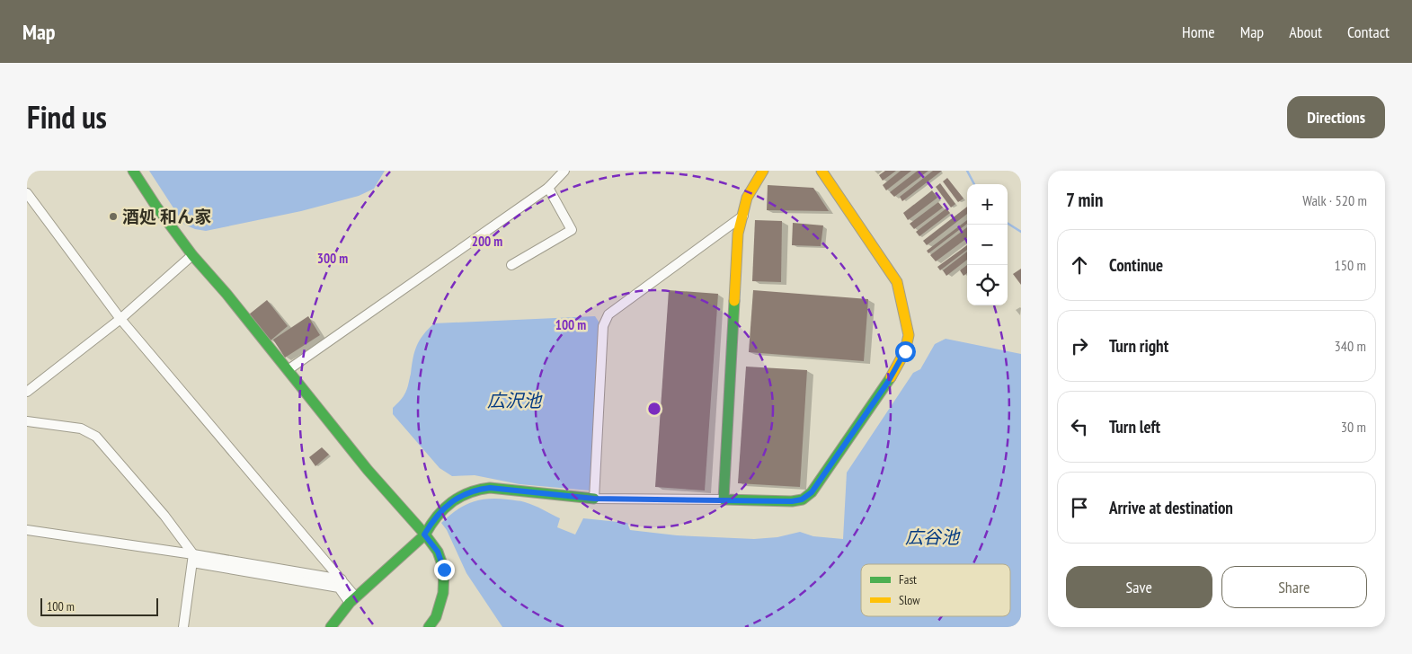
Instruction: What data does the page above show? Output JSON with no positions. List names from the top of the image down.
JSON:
{
  "water": ["広沢池", "広谷池"],
  "places": ["酒処 和ん家"],
  "legend": ["Fast", "Slow"],
  "scale_bar": "100 m",
  "page": {
    "header": "Map",
    "nav": [
      "Home",
      "Map",
      "About",
      "Contact"
    ],
    "title": "Find us",
    "buttons": [
      "Directions",
      ["Save", "Share"]
    ],
    "heading": ["7 min", "Walk · 520 m"],
    "map_buttons": ["+", "−"],
    "list": [
      ["Continue", "150 m"],
      ["Turn right", "340 m"],
      ["Turn left", "30 m"],
      "Arrive at destination"
    ],
    "scale": "100 m"
  },
  "rings": ["200 m", "300 m", "100 m"]
}
